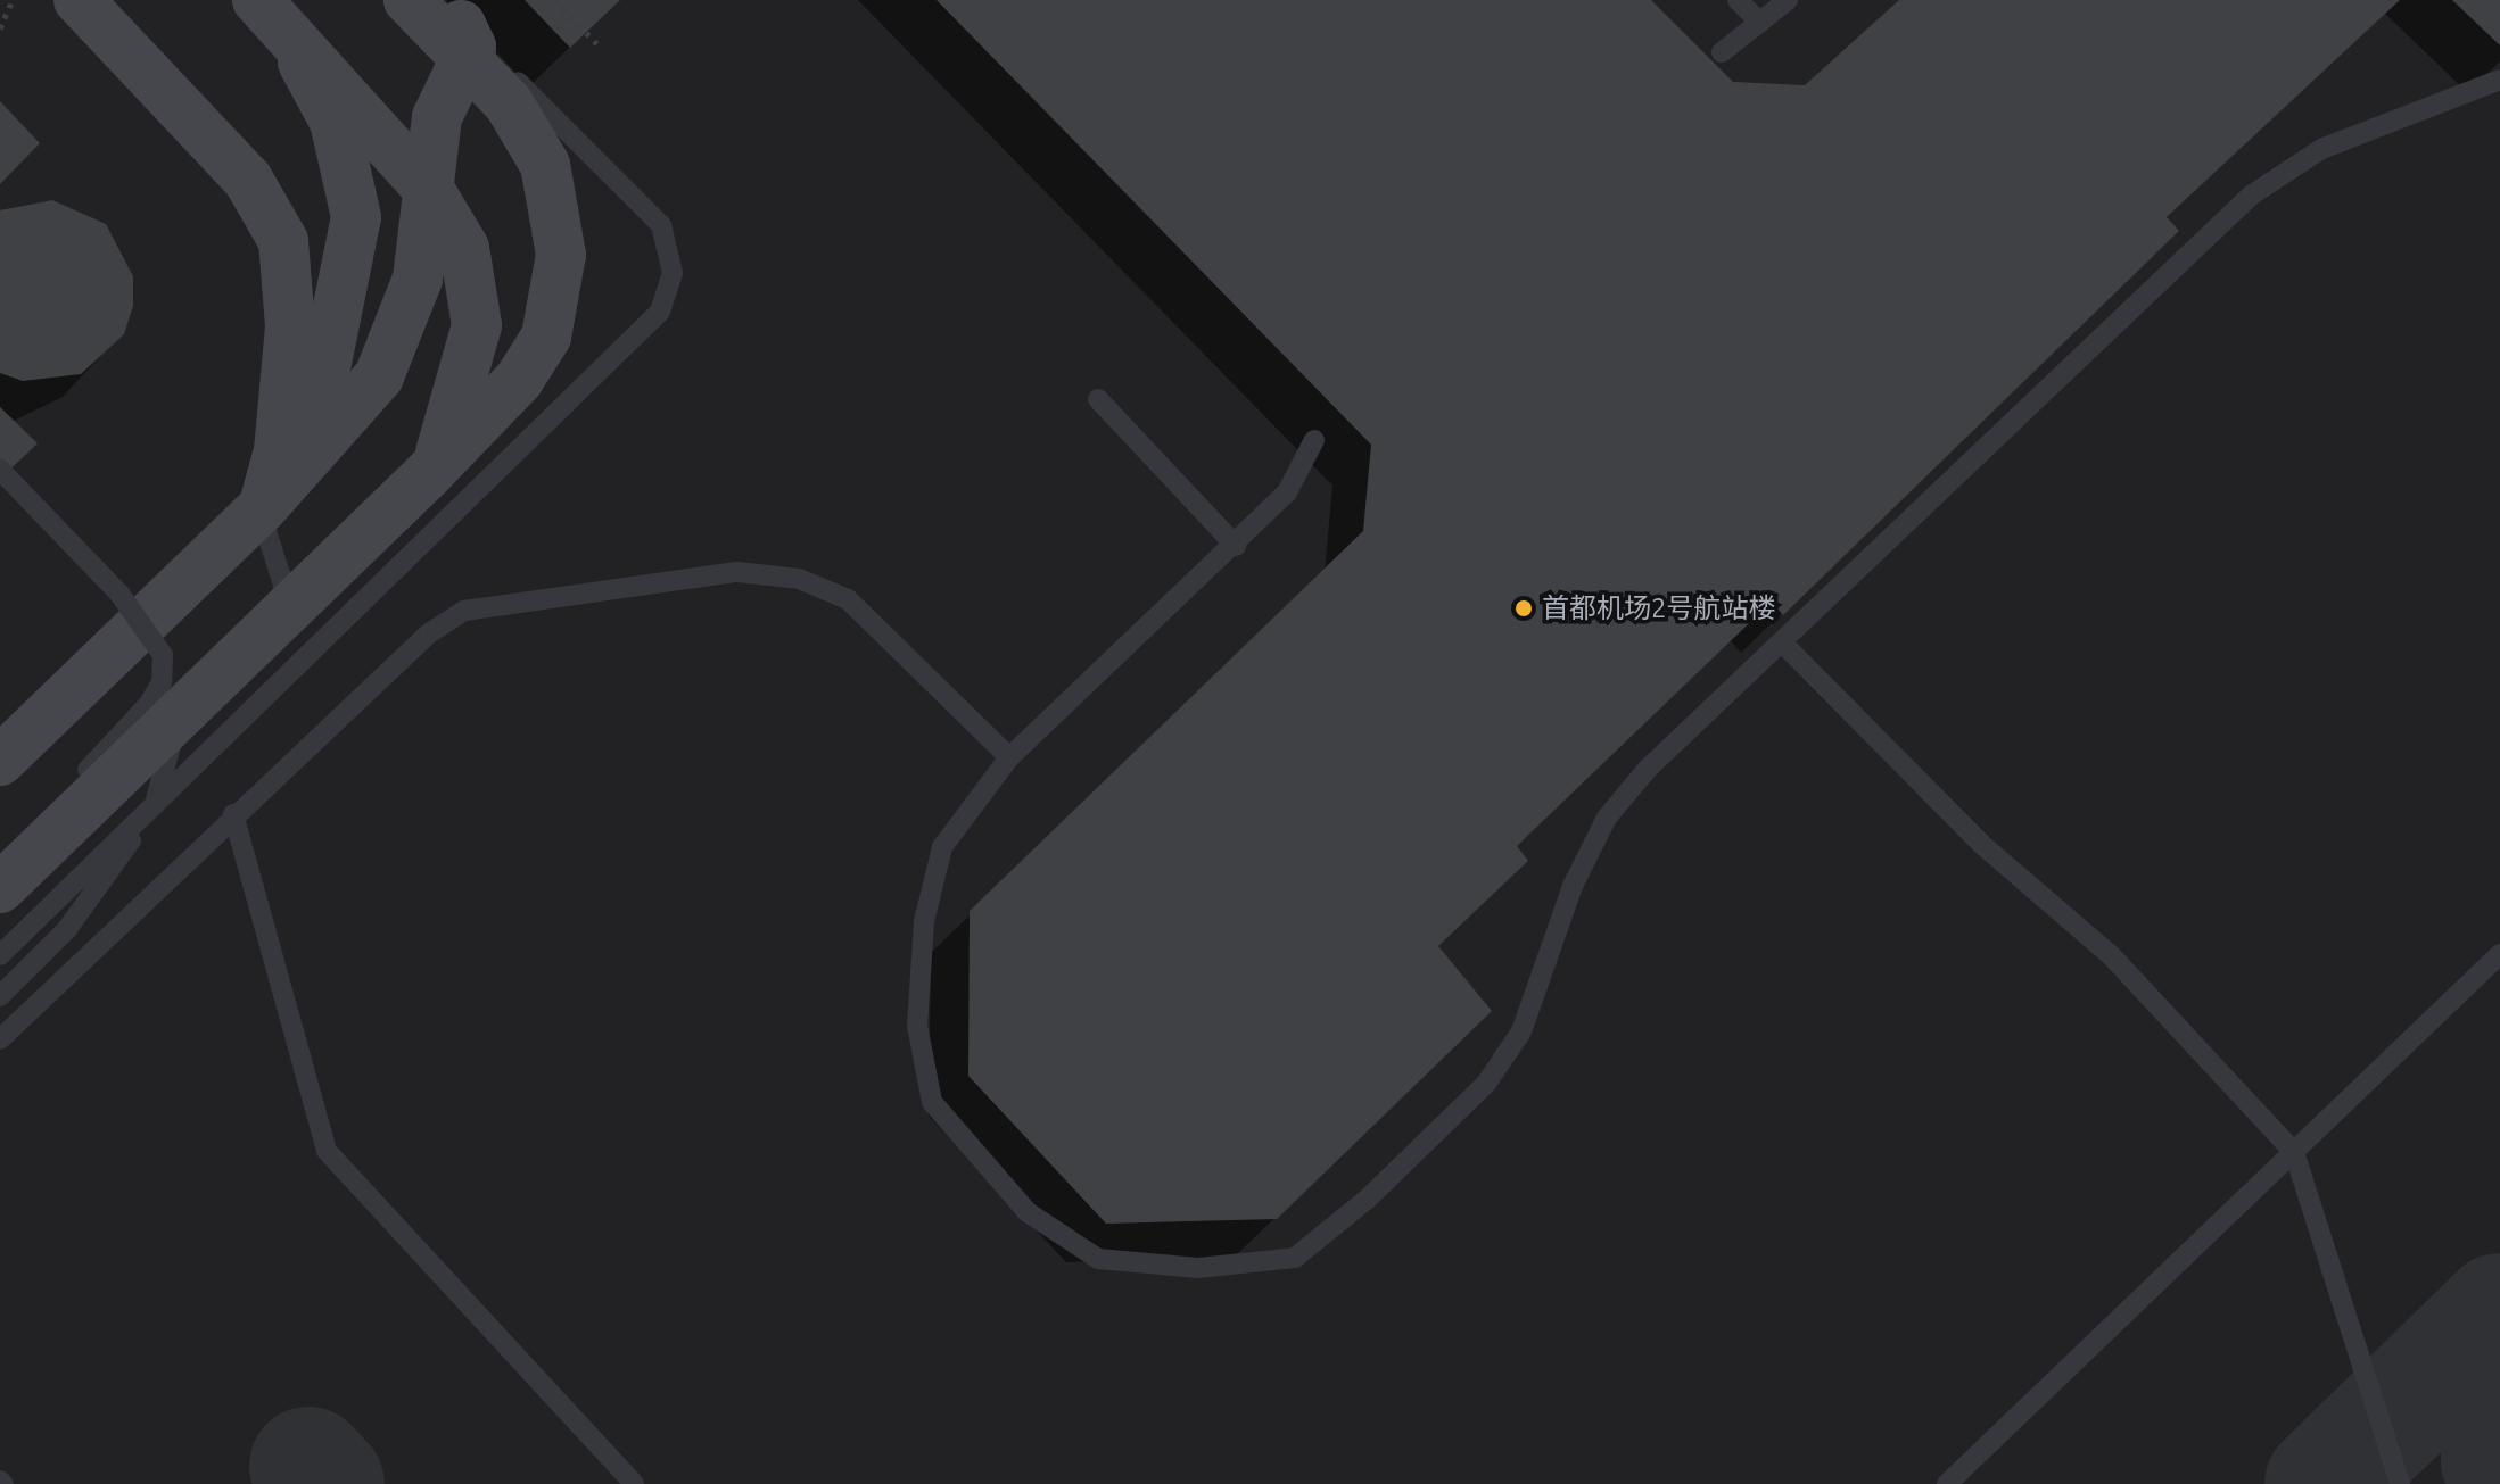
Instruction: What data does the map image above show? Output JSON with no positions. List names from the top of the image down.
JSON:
{
  "places": ["首都机场2号航站楼"]
}
